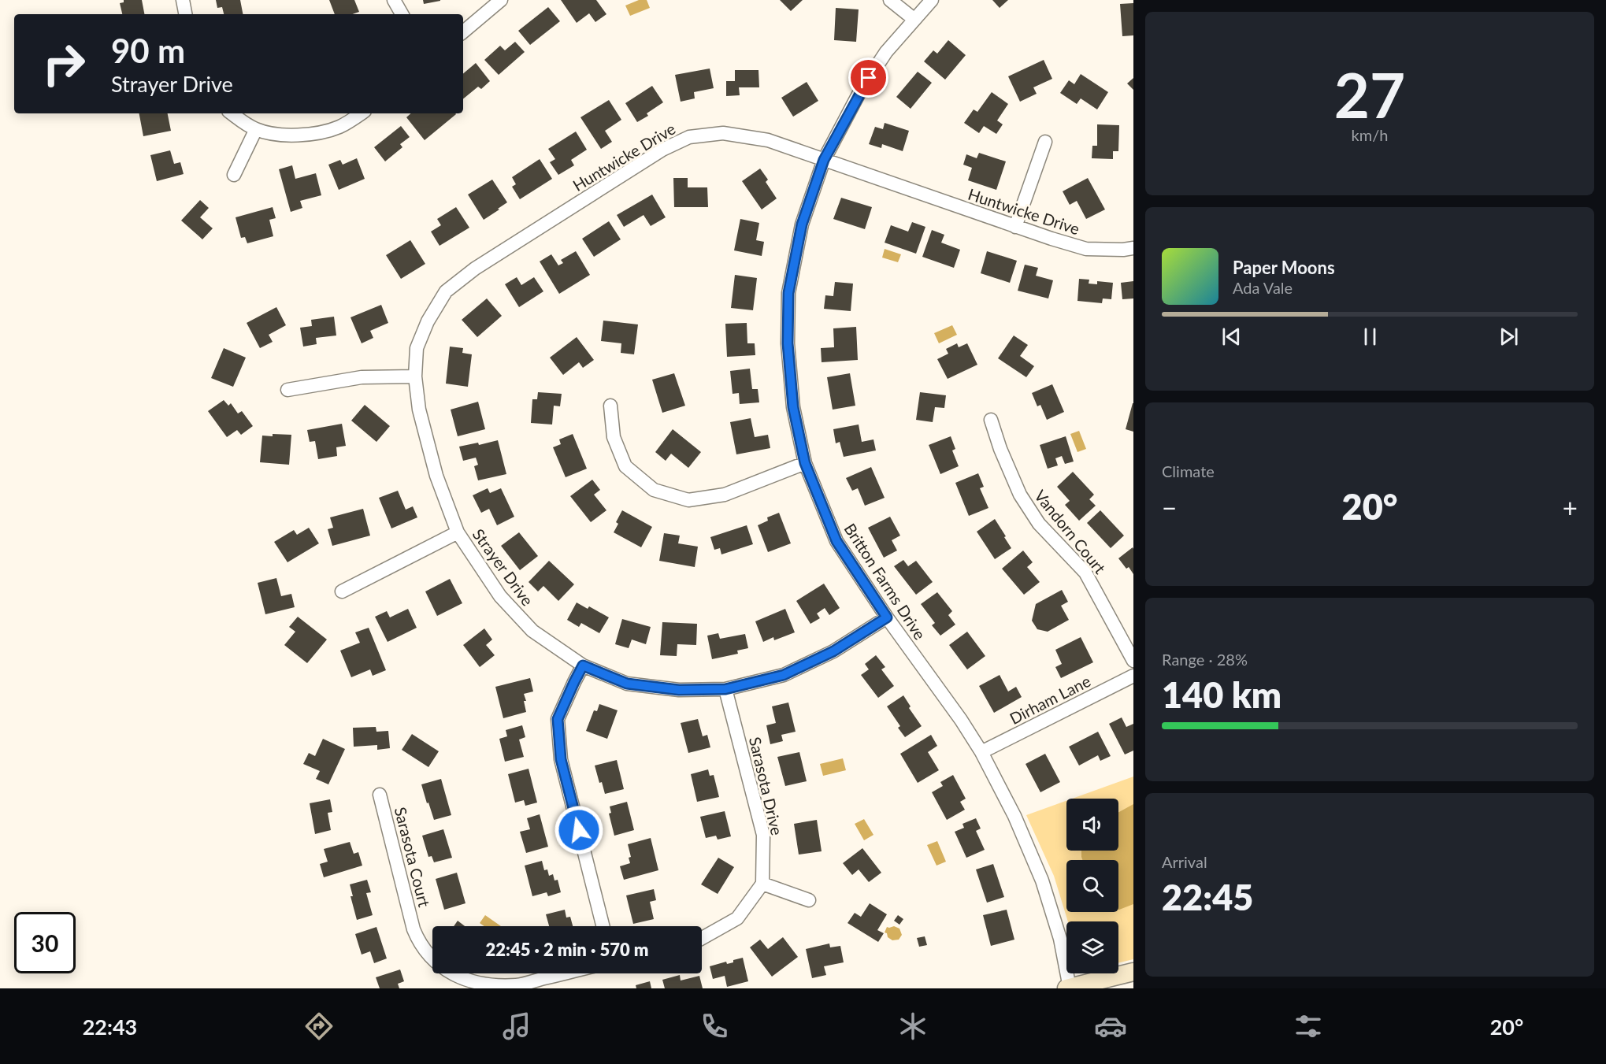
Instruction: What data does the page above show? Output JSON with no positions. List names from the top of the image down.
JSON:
{
  "streets": {
    "street": [
      "Huntwicke Drive",
      "Vandorn Court",
      "Strayer Drive",
      "Britton Farms Drive",
      "Dirham Lane",
      "Sarasota Drive",
      "Sarasota Court"
    ]
  },
  "crossings": [
    ["Huntwicke Drive", "Strayer Drive"],
    ["Huntwicke Drive", "Britton Farms Drive"],
    ["Strayer Drive", "Britton Farms Drive"],
    ["Strayer Drive", "Sarasota Drive"],
    ["Britton Farms Drive", "Dirham Lane"]
  ],
  "page": {
    "tile": [
      ["27", "km/h"],
      "Climate",
      ["Range · 28%", "140 km"],
      ["Arrival", "22:45"]
    ],
    "turn": ["90 m", "Strayer Drive"],
    "song": ["Paper Moons", "Ada Vale"],
    "heat": ["−", "20°", "+"],
    "limit": "30",
    "trip": "22:45 · 2 min · 570 m",
    "tabs": ["22:43", "20°"]
  }
}
